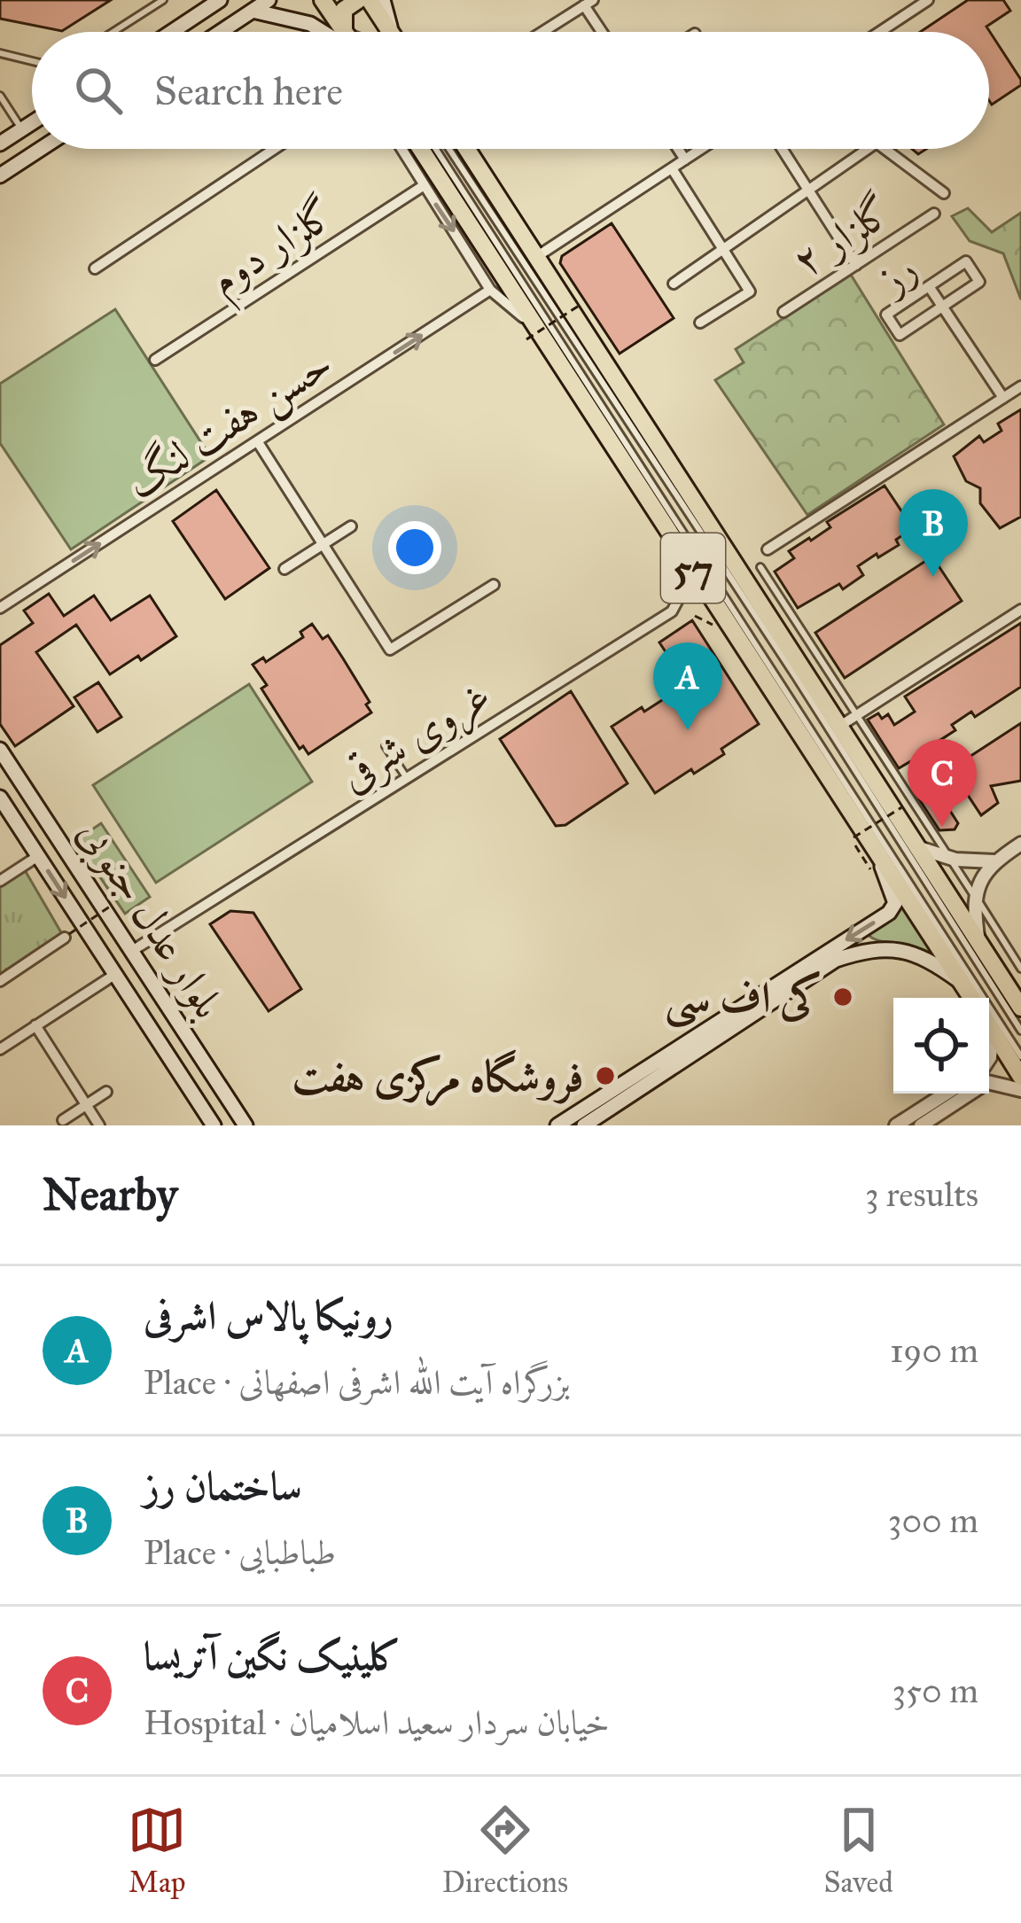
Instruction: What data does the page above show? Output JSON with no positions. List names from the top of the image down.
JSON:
{
  "streets": {
    "highway": ["57"],
    "main road": ["بلوار عدل جنوبی"],
    "street": [
      "گلزار ۲",
      "گلزار دوم",
      "رز",
      "حسن هفت لنگ",
      "غروی شرقی"
    ]
  },
  "crossings": [
    ["57", "غروی شرقی"],
    ["غروی شرقی", "بلوار عدل جنوبی"]
  ],
  "one_way": ["حسن هفت لنگ"],
  "places": ["کی اف سی", "فروشگاه مرکزی هفت"],
  "page": {
    "search": "Search here",
    "pins": ["B", "A", "C"],
    "heading": ["Nearby", "3 results"],
    "list": [
      {
        "mark": "A",
        "name": "رونیکا پالاس اشرفی",
        "note": "Place · بزرگراه آیت الله اشرفی اصفهانی",
        "value": "190 m"
      },
      {
        "mark": "B",
        "name": "ساختمان رز",
        "note": "Place · طباطبایی",
        "value": "300 m"
      },
      {
        "mark": "C",
        "name": "کلینیک نگین آتریسا",
        "note": "Hospital · خیابان سردار سعید اسلامیان",
        "value": "350 m"
      }
    ],
    "nav": ["Map", "Directions", "Saved"]
  }
}
